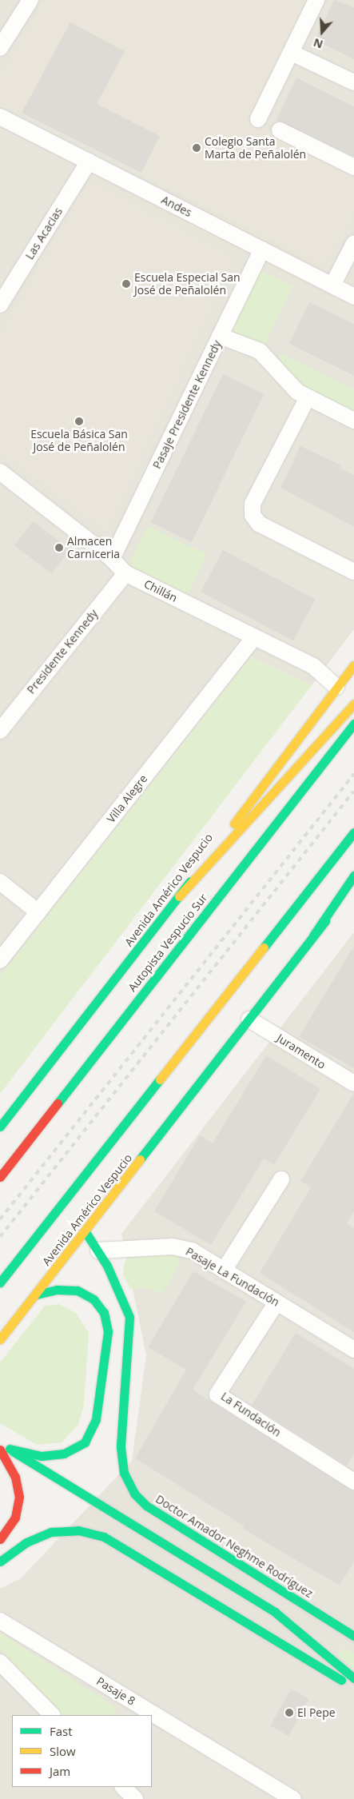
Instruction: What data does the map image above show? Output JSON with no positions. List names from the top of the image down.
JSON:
{
  "streets": {
    "main road": ["Avenida Américo Vespucio", "Autopista Vespucio Sur", "Doctor Amador Neghme Rodríguez"],
    "street": [
      "Andes",
      "Las Acacias",
      "Pasaje Presidente Kennedy",
      "Chillán",
      "Presidente Kennedy",
      "Villa Alegre",
      "Juramento",
      "Pasaje La Fundación",
      "La Fundación",
      "Pasaje 8"
    ]
  },
  "crossings": [
    ["Andes", "Las Acacias"],
    ["Andes", "Pasaje Presidente Kennedy"],
    ["Pasaje Presidente Kennedy", "Chillán"],
    ["Chillán", "Presidente Kennedy"],
    ["Chillán", "Villa Alegre"],
    ["Chillán", "Avenida Américo Vespucio"],
    ["Avenida Américo Vespucio", "Juramento"],
    ["Avenida Américo Vespucio", "Doctor Amador Neghme Rodríguez"],
    ["Pasaje La Fundación", "La Fundación"],
    ["Pasaje La Fundación", "Doctor Amador Neghme Rodríguez"]
  ],
  "places": [
    "Colegio Santa Marta de Peñalolén",
    "Escuela Especial San José de Peñalolén",
    "Escuela Básica San José de Peñalolén",
    "Almacen Carniceria",
    "El Pepe"
  ],
  "legend": ["Fast", "Slow", "Jam"],
  "north": "bottom"
}
